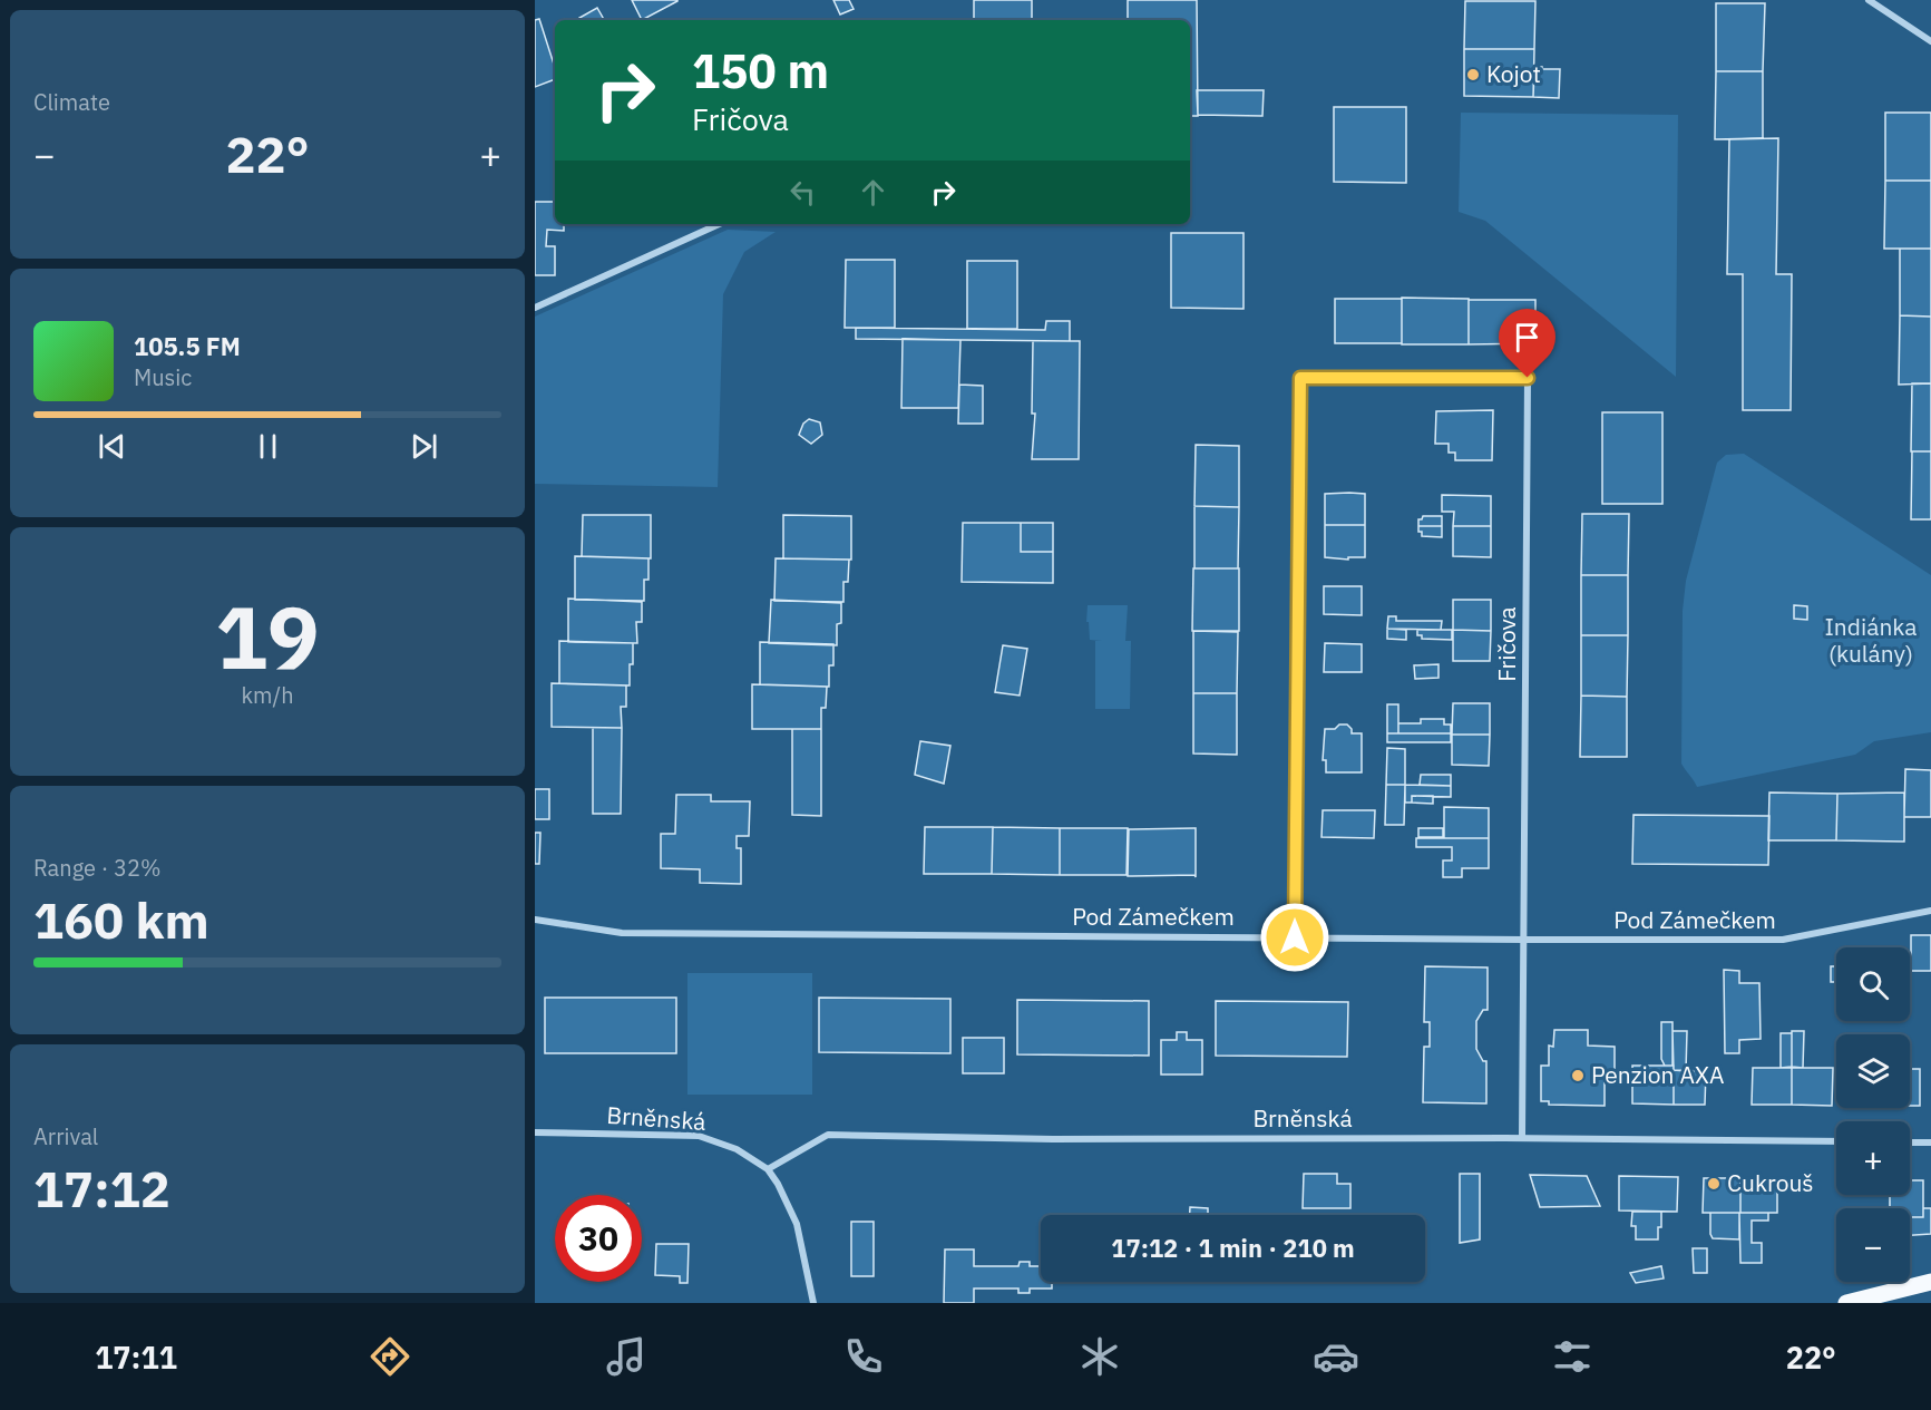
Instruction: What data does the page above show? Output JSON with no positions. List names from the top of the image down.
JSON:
{
  "streets": {
    "street": ["Fričova", "Pod Zámečkem", "Brněnská"]
  },
  "crossings": [
    ["Fričova", "Pod Zámečkem"],
    ["Fričova", "Brněnská"]
  ],
  "parks": ["Indiánka (kulány)"],
  "places": ["Kojot", "Penzion AXA", "Cukrouš"],
  "page": {
    "tile": [
      "Climate",
      ["19", "km/h"],
      ["Range · 32%", "160 km"],
      ["Arrival", "17:12"]
    ],
    "turn": ["150 m", "Fričova"],
    "heat": ["−", "22°", "+"],
    "song": ["105.5 FM", "Music"],
    "map_buttons": ["+", "−"],
    "limit": "30",
    "trip": "17:12 · 1 min · 210 m",
    "tabs": ["17:11", "22°"]
  }
}
